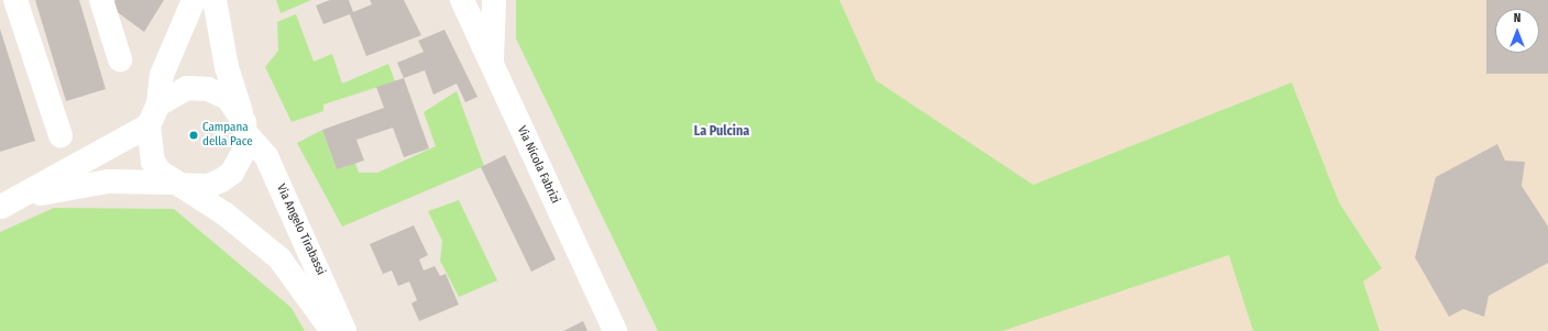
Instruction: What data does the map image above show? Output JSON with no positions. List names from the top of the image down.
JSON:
{
  "streets": {
    "street": ["Via Nicola Fabrizi", "Via Angelo Tirabassi"]
  },
  "districts": ["La Pulcina"],
  "places": ["Campana della Pace"],
  "north": "top"
}
